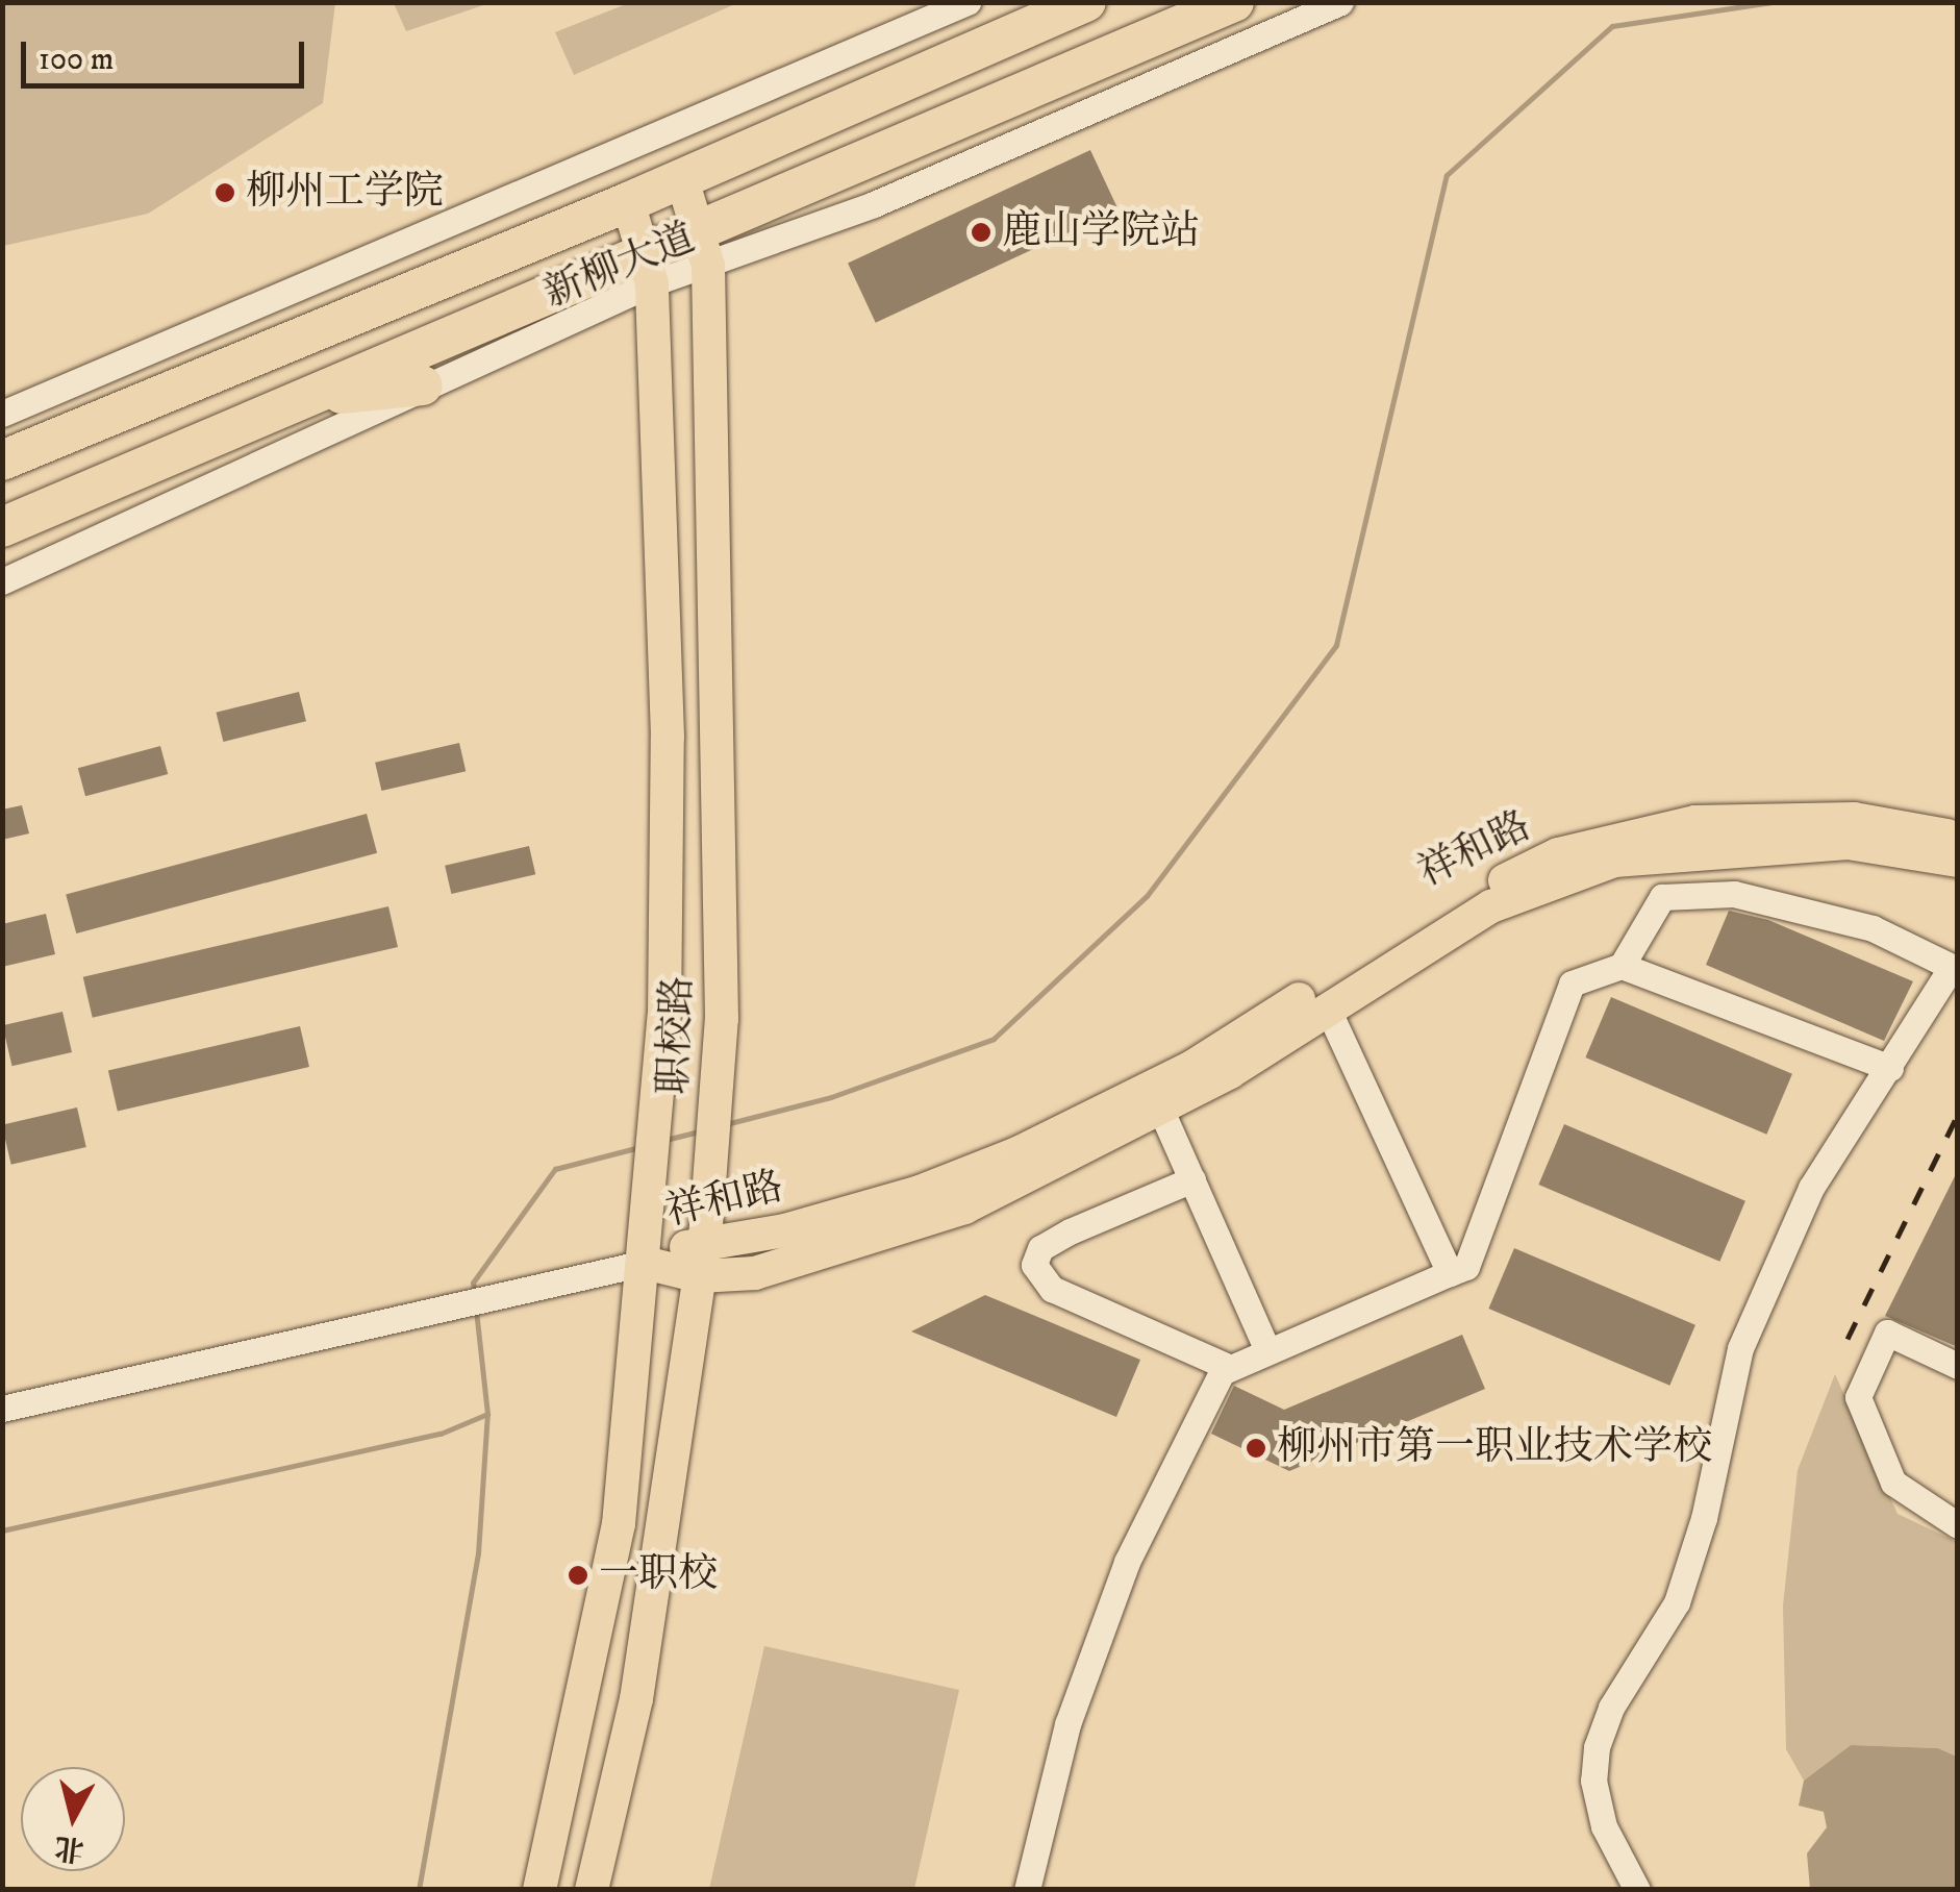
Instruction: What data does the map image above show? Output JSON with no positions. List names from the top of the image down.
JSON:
{
  "streets": {
    "highway": ["新柳大道"],
    "main road": ["祥和路", "职校路"]
  },
  "crossings": [
    ["新柳大道", "职校路"],
    ["祥和路", "职校路"]
  ],
  "places": [
    "柳州工学院",
    "鹿山学院站",
    "柳州市第一职业技术学校",
    "一职校"
  ],
  "scale_bar": "100 m",
  "north": "bottom"
}
